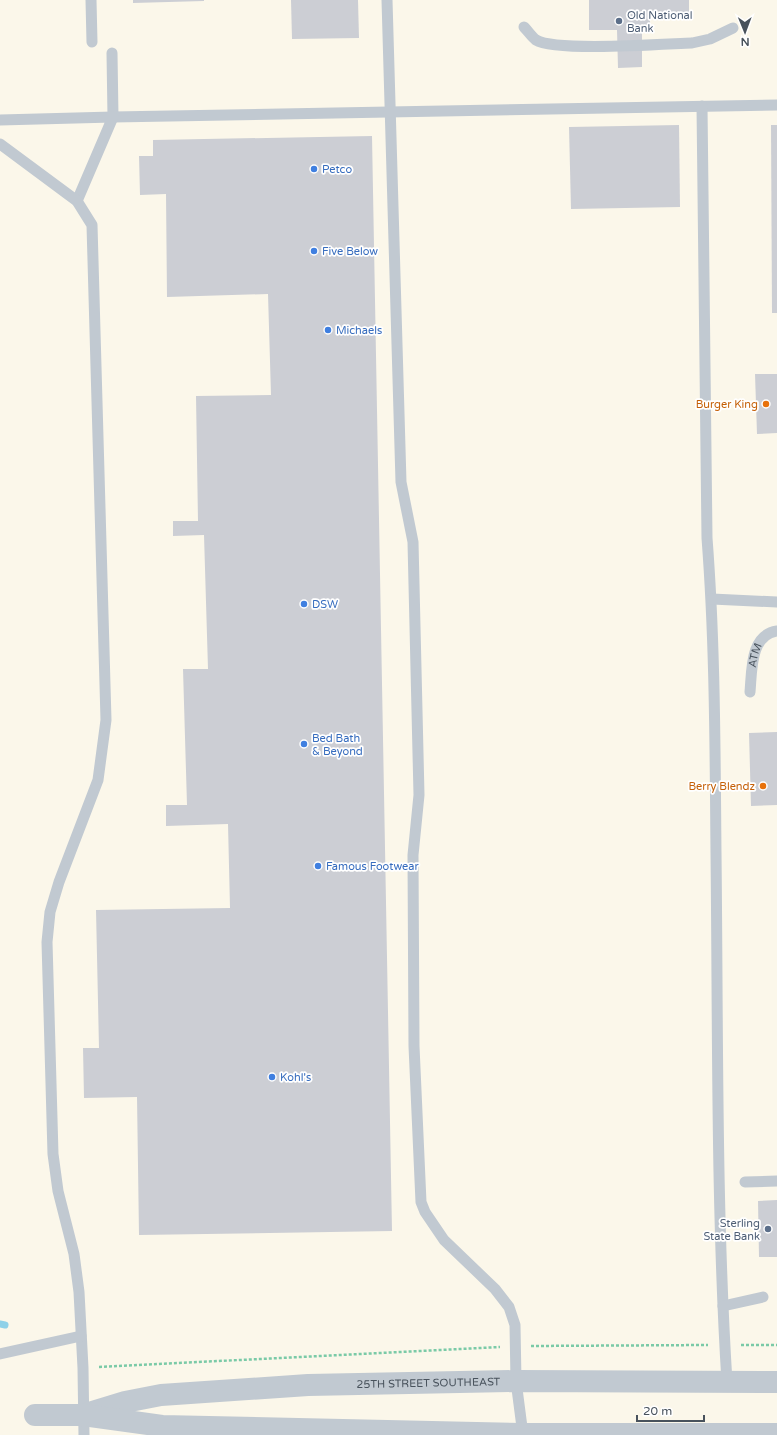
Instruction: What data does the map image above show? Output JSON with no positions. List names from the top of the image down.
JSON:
{
  "streets": {
    "street": ["25TH STREET SOUTHEAST"],
    "lane": ["ATM"]
  },
  "places": [
    "Old National Bank",
    "Petco",
    "Five Below",
    "Michaels",
    "Burger King",
    "DSW",
    "Bed Bath & Beyond",
    "Berry Blendz",
    "Famous Footwear",
    "Kohl's",
    "Sterling State Bank"
  ],
  "scale_bar": "20 m",
  "north": "bottom"
}
